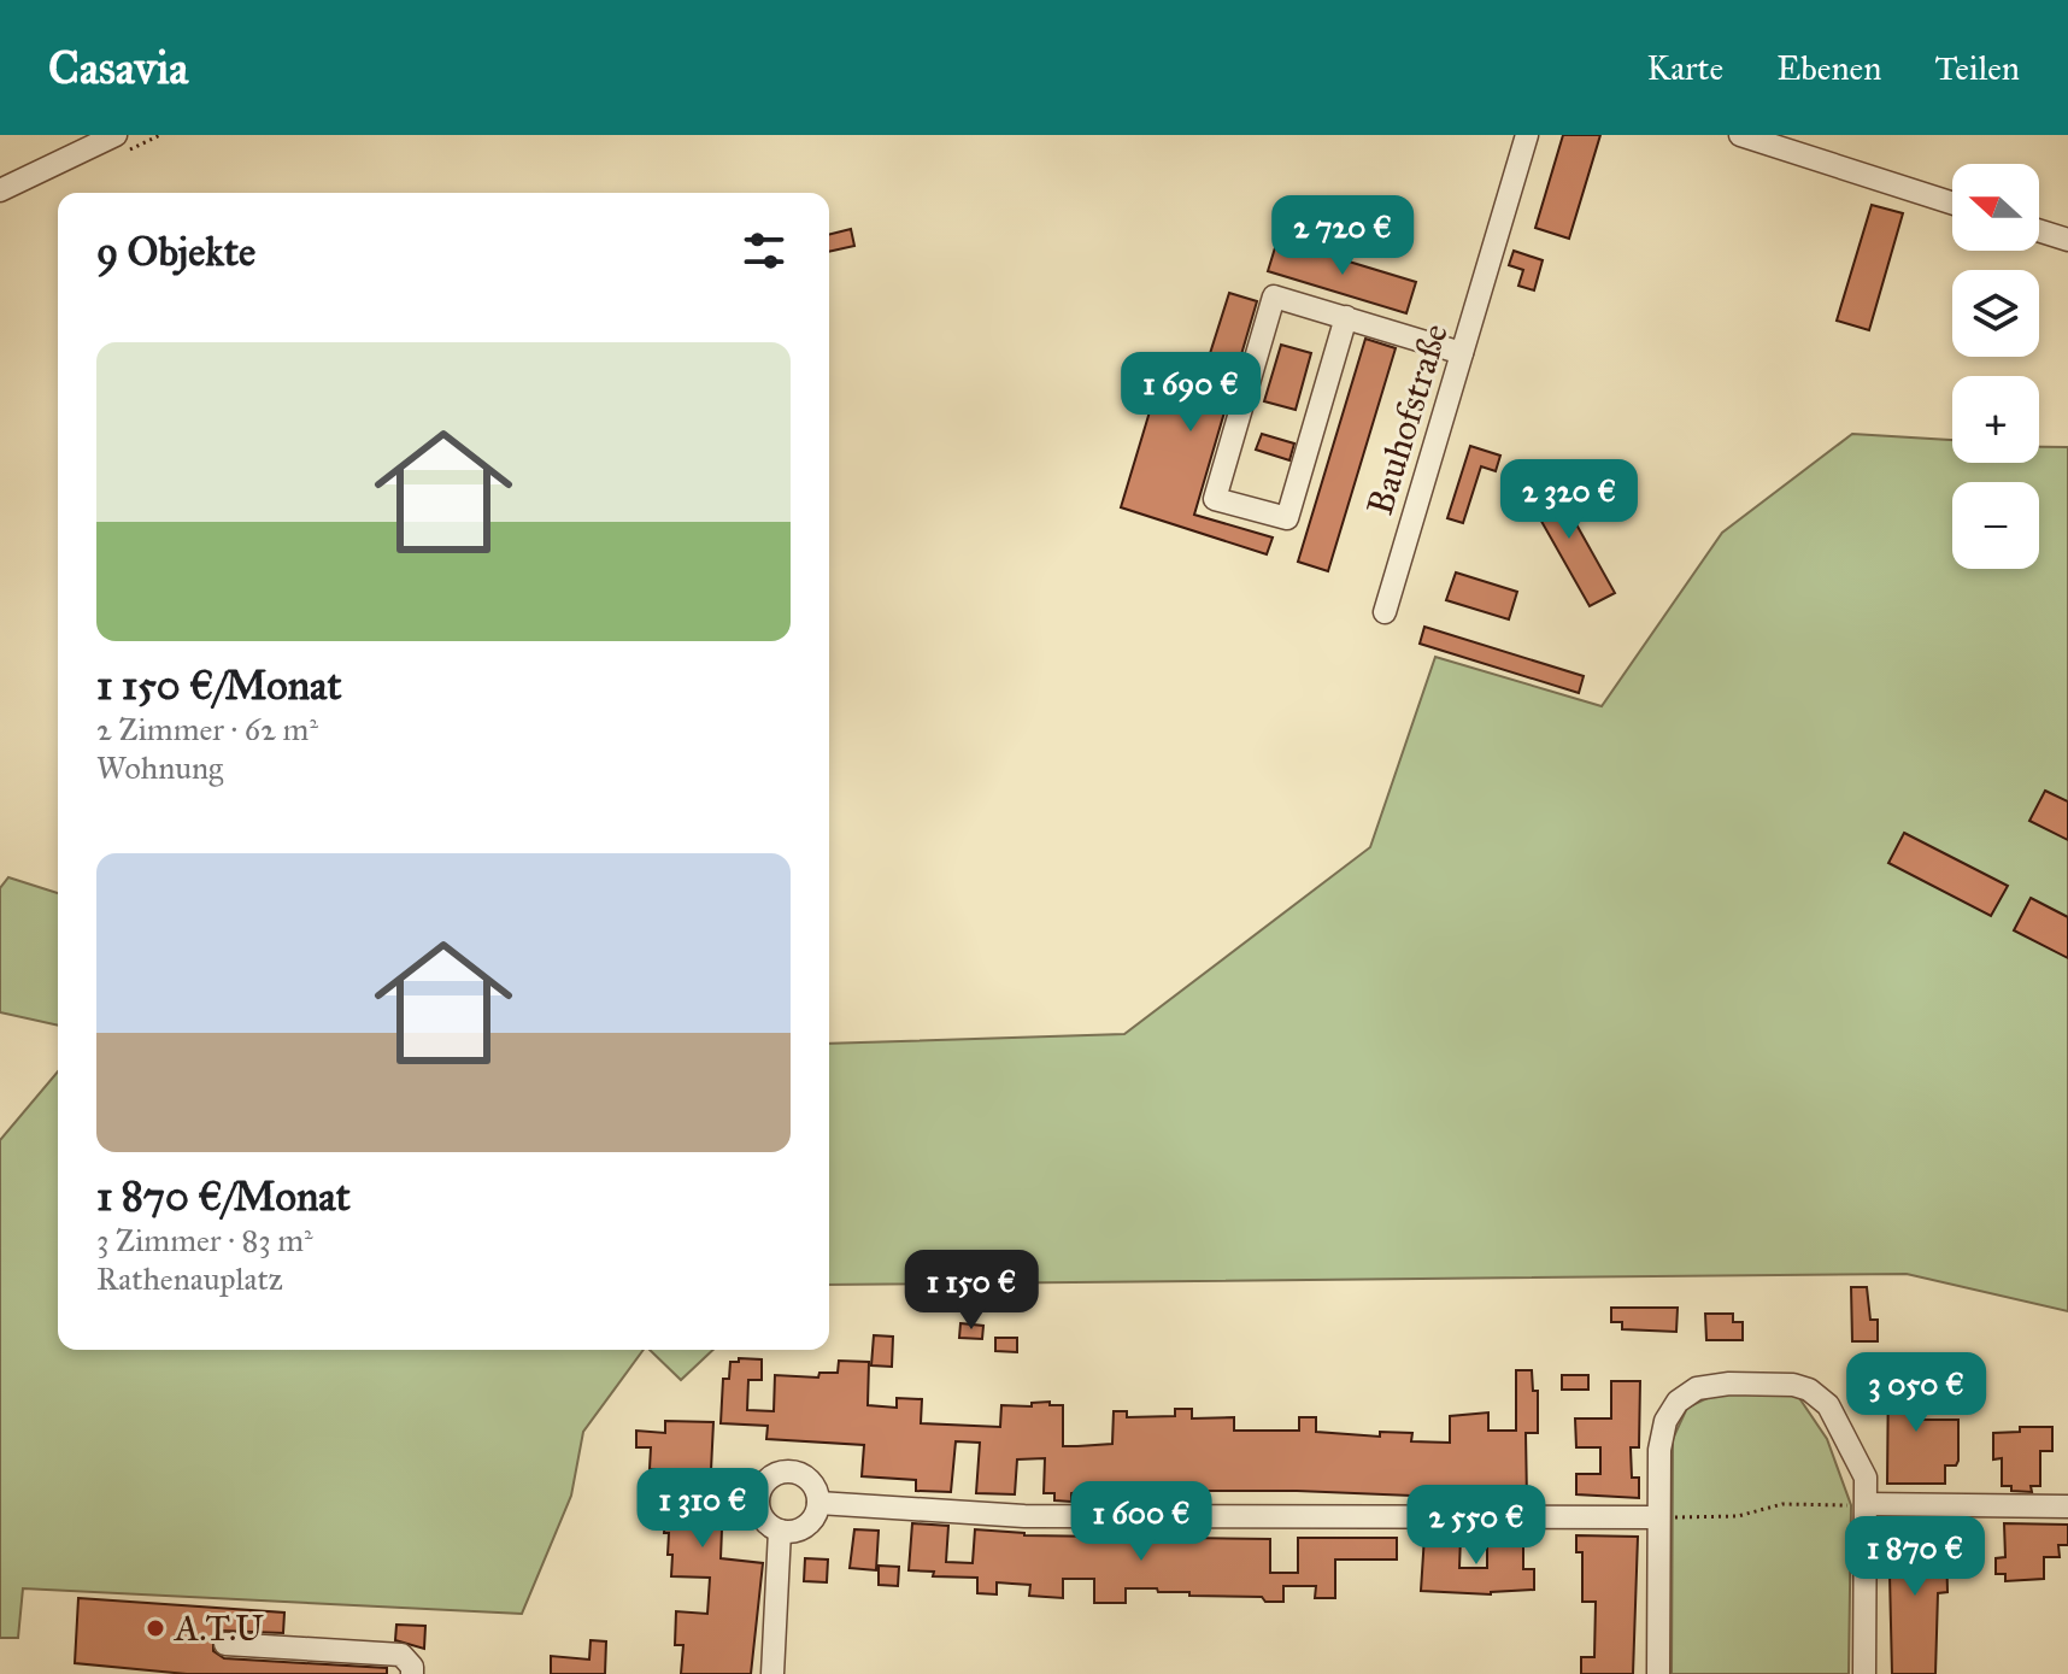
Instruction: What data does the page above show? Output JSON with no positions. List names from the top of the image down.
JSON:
{
  "streets": {
    "street": ["Bauhofstraße"]
  },
  "places": ["A.T.U"],
  "north": "left",
  "page": {
    "header": "Casavia",
    "nav": ["Karte", "Ebenen", "Teilen"],
    "map_buttons": ["+", "−"],
    "heading": "9 Objekte",
    "price": [
      "2 720 €",
      "1 690 €",
      "2 320 €",
      "1 150 €",
      "3 050 €",
      "1 310 €",
      "1 600 €",
      "2 550 €",
      "1 870 €"
    ],
    "list": [
      {
        "name": "1 150 €/Monat",
        "note": "2 Zimmer · 62 m² · Wohnung"
      },
      {
        "name": "1 870 €/Monat",
        "note": "3 Zimmer · 83 m² · Rathenauplatz"
      }
    ]
  }
}
